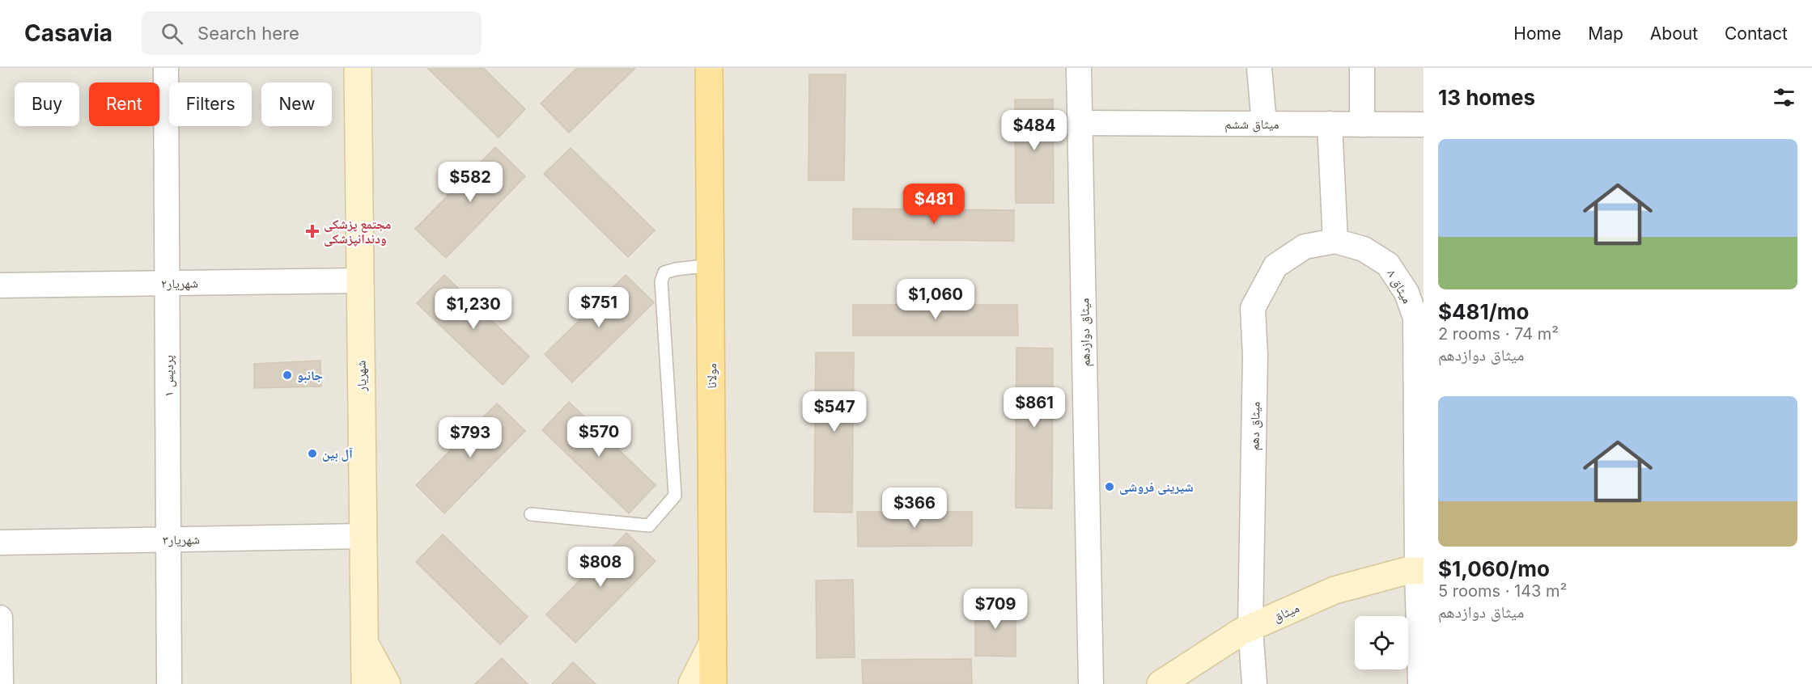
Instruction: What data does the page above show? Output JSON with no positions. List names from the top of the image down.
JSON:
{
  "streets": {
    "main road": ["شهریار", "مولانا", "میثاق"],
    "street": [
      "میثاق ششم",
      "شهریار۲",
      "میثاق ۸",
      "میثاق دوازدهم",
      "پردیس ۱",
      "میثاق دهم",
      "شهریار۳"
    ]
  },
  "crossings": [
    ["میثاق ششم", "میثاق دوازدهم"],
    ["شهریار۲", "پردیس ۱"],
    ["شهریار۲", "شهریار"],
    ["میثاق ۸", "میثاق دهم"],
    ["میثاق ۸", "میثاق"],
    ["پردیس ۱", "شهریار۳"],
    ["شهریار", "شهریار۳"],
    ["میثاق دهم", "میثاق"]
  ],
  "places": {
    "health": ["مجتمع پزشکی ودندانپزشکی"],
    "other": ["جانبو", "آل بین", "شیرینی فروشی"]
  },
  "page": {
    "header": "Casavia",
    "search": "Search here",
    "nav": [
      "Home",
      "Map",
      "About",
      "Contact"
    ],
    "heading": "13 homes",
    "chip": [
      "Buy",
      "Rent",
      "Filters",
      "New"
    ],
    "price": [
      "$484",
      "$582",
      "$481",
      "$1,060",
      "$751",
      "$1,230",
      "$861",
      "$547",
      "$570",
      "$793",
      "$366",
      "$808",
      "$709"
    ],
    "list": [
      {
        "name": "$481/mo",
        "note": "2 rooms · 74 m² · میثاق دوازدهم"
      },
      {
        "name": "$1,060/mo",
        "note": "5 rooms · 143 m² · میثاق دوازدهم"
      }
    ]
  }
}
